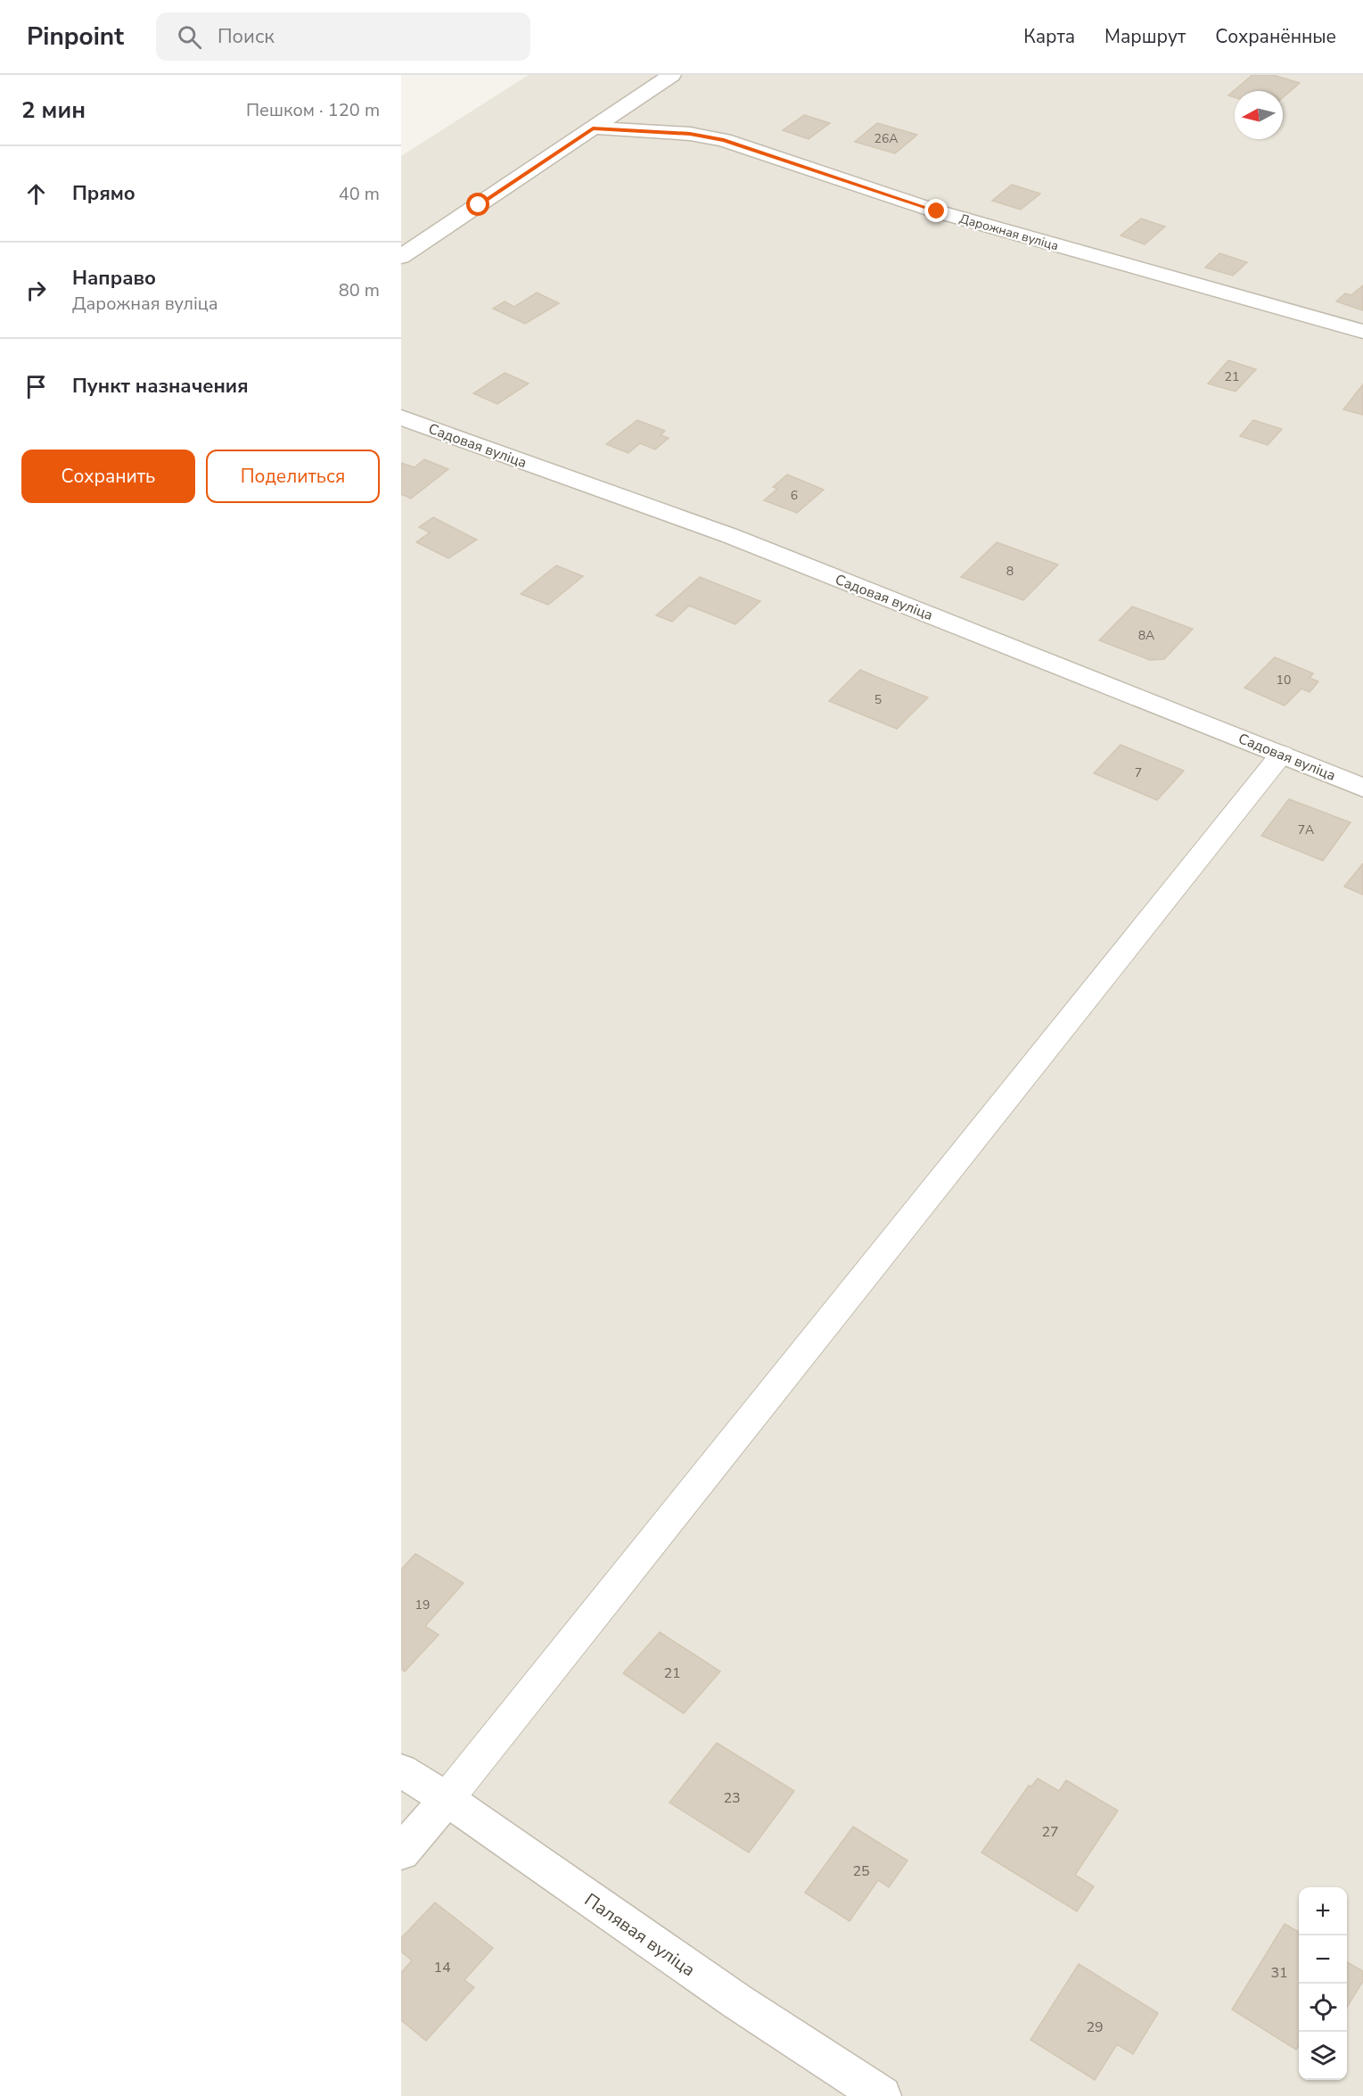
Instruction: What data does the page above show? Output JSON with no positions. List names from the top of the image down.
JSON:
{
  "streets": {
    "street": ["Дарожная вуліца", "Садовая вуліца", "Палявая вуліца"]
  },
  "house_numbers": [
    "26А",
    "21",
    "6",
    "8",
    "8А",
    "10",
    "5",
    "7",
    "7А",
    "19",
    "21",
    "23",
    "27",
    "25",
    "14",
    "31",
    "29"
  ],
  "north": "left",
  "page": {
    "header": "Pinpoint",
    "search": "Поиск",
    "nav": ["Карта", "Маршрут", "Сохранённые"],
    "heading": ["2 мин", "Пешком · 120 m"],
    "list": [
      ["Прямо", "40 m"],
      ["Направо", "Дарожная вуліца", "80 m"],
      "Пункт назначения"
    ],
    "buttons": ["Сохранить", "Поделиться"],
    "map_buttons": ["+", "−"]
  }
}
